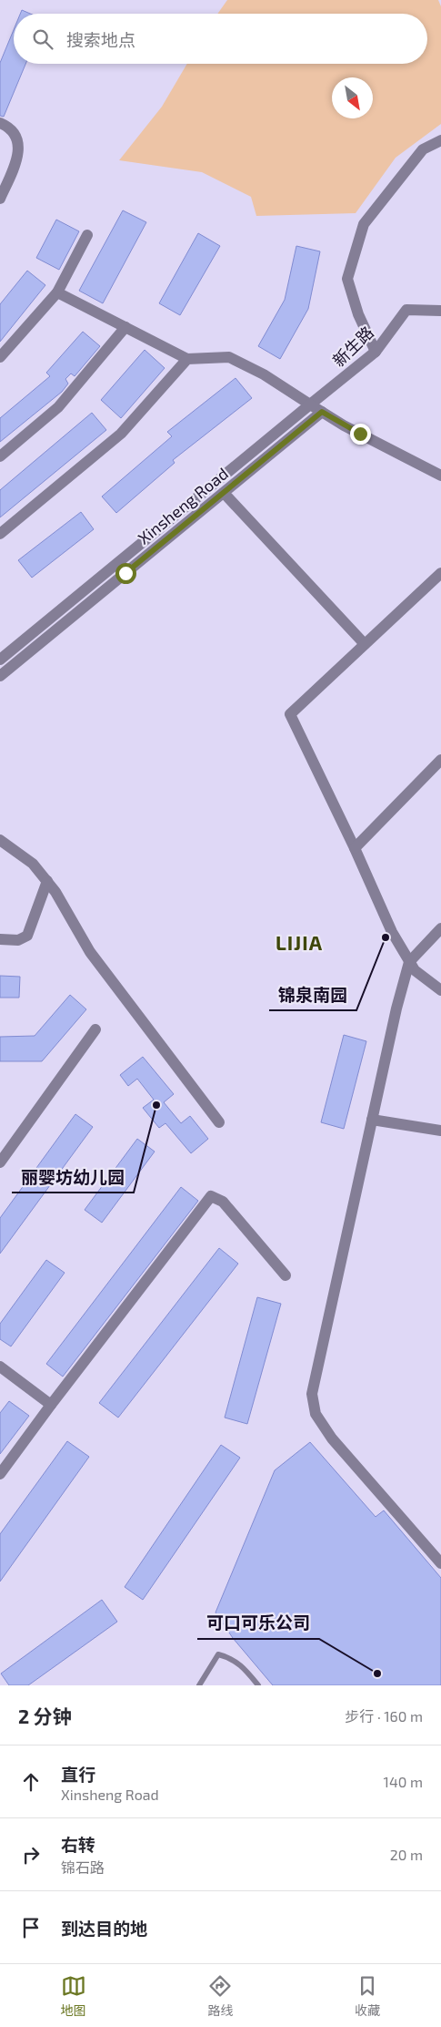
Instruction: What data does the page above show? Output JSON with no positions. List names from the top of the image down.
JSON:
{
  "streets": {
    "street": ["新生路", "Xinsheng Road"]
  },
  "crossings": [
    ["新生路", "Xinsheng Road"]
  ],
  "districts": ["LIJIA"],
  "places": ["锦泉南园", "丽婴坊幼儿园", "可口可乐公司"],
  "north": "bottom right",
  "page": {
    "search": "搜索地点",
    "heading": ["2 分钟", "步行 · 160 m"],
    "list": [
      ["直行", "Xinsheng Road", "140 m"],
      ["右转", "锦石路", "20 m"],
      "到达目的地"
    ],
    "nav": ["地图", "路线", "收藏"]
  }
}
